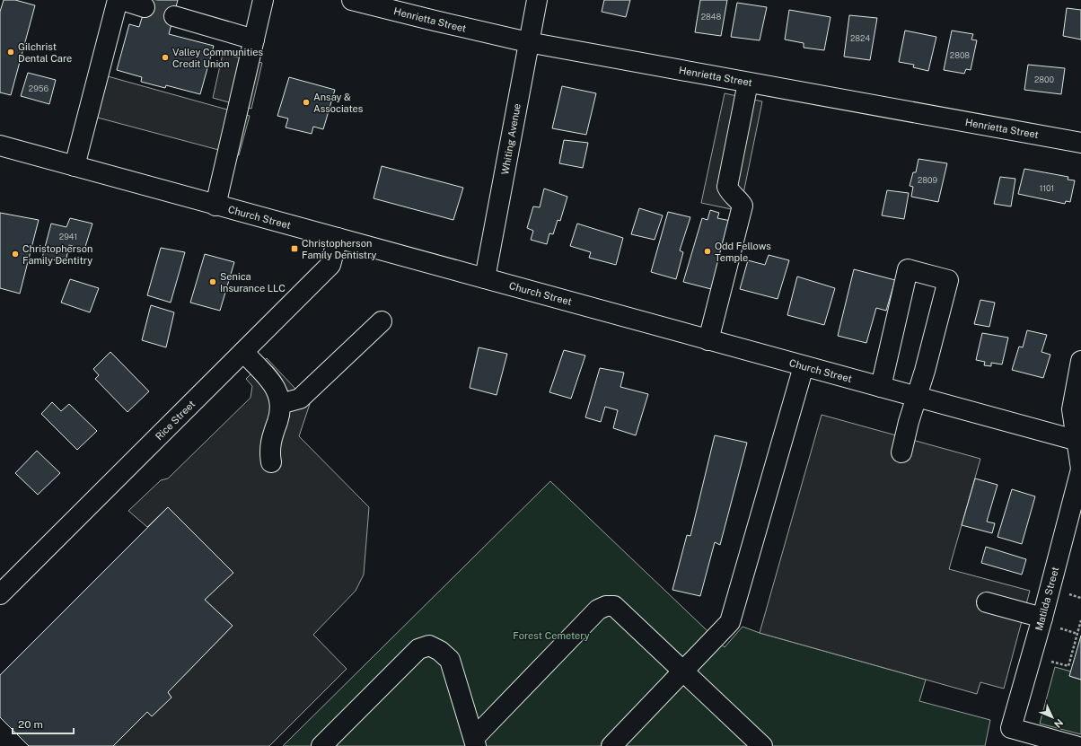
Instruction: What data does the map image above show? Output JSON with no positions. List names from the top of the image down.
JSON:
{
  "streets": {
    "street": [
      "Henrietta Street",
      "Whiting Avenue",
      "Church Street",
      "Rice Street",
      "Matilda Street"
    ]
  },
  "crossings": [
    ["Henrietta Street", "Whiting Avenue"],
    ["Whiting Avenue", "Church Street"],
    ["Church Street", "Rice Street"],
    ["Church Street", "Matilda Street"]
  ],
  "parks": ["Forest Cemetery"],
  "places": {
    "other": [
      "Gilchrist Dental Care",
      "Valley Communities Credit Union",
      "Ansay & Associates",
      "Odd Fellows Temple",
      "Christopherson Family Dentitry",
      "Senica Insurance LLC"
    ],
    "transit": ["Christopherson Family Dentistry"]
  },
  "house_numbers": [
    "2848",
    "2824",
    "2808",
    "2800",
    "2956",
    "2809",
    "1101",
    "2941"
  ],
  "scale_bar": "20 m",
  "north": "bottom right"
}
